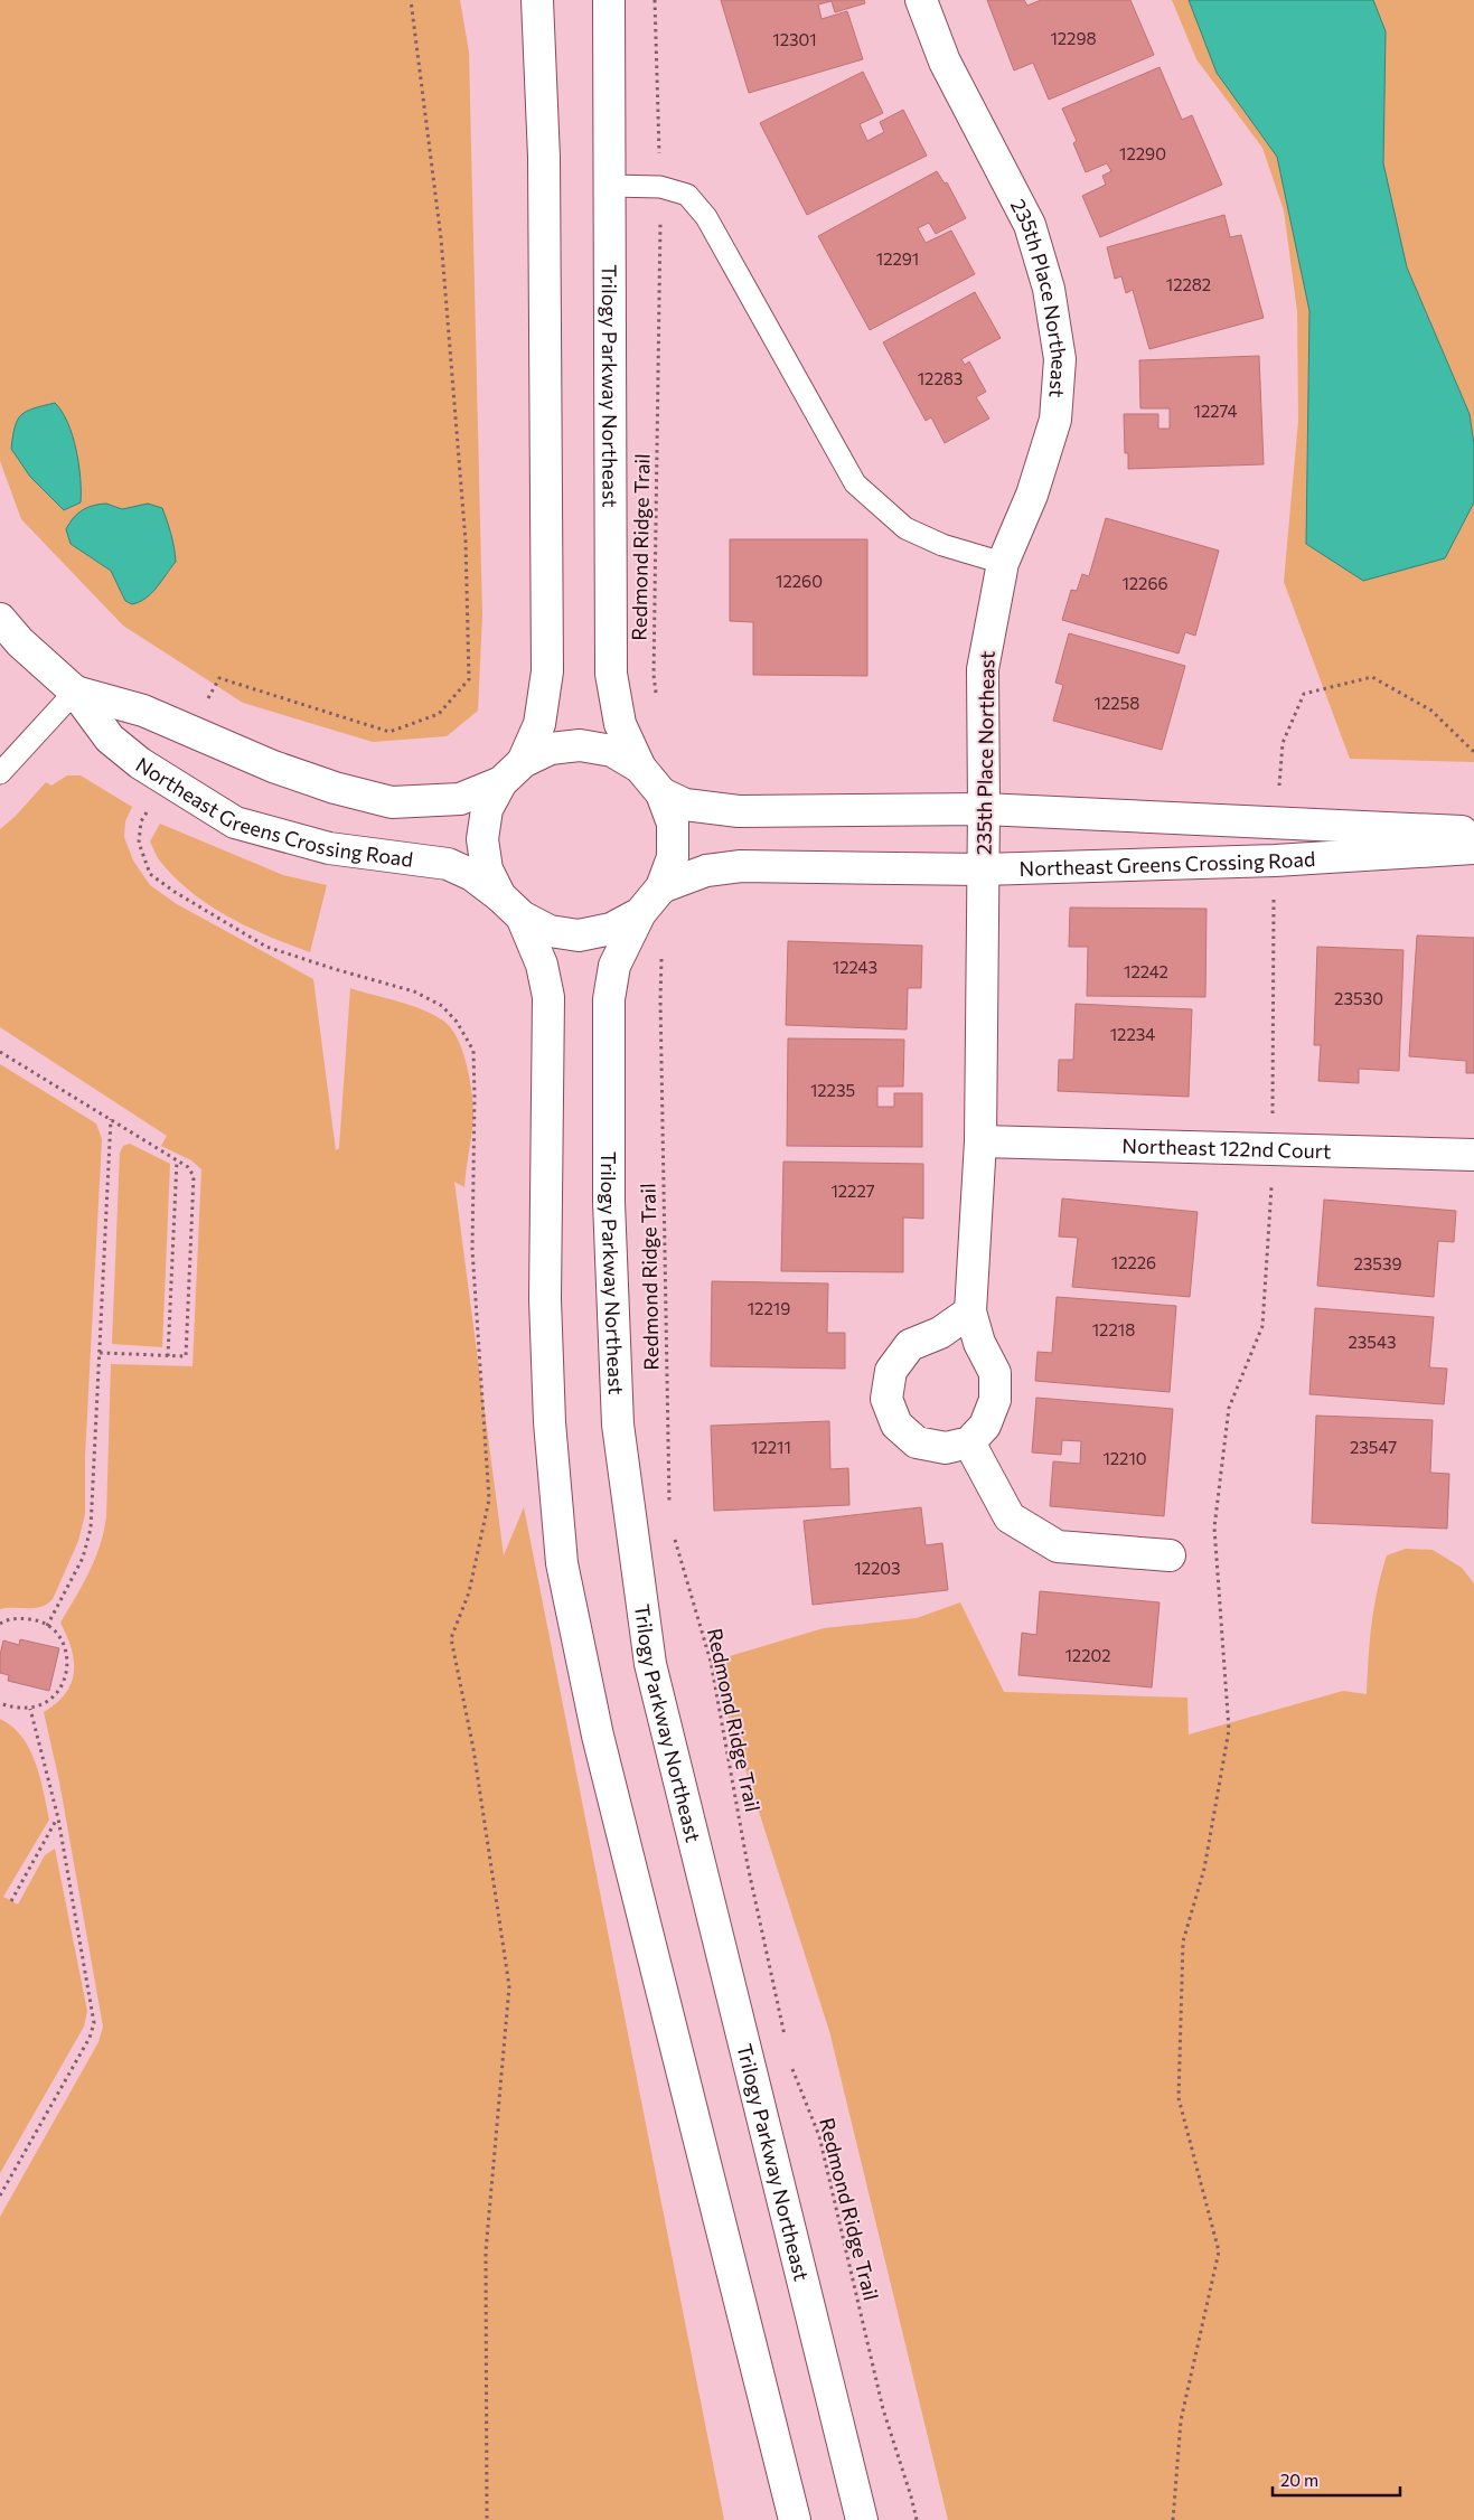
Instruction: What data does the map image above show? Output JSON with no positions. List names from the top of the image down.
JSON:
{
  "streets": {
    "street": [
      "235th Place Northeast",
      "Trilogy Parkway Northeast",
      "Northeast Greens Crossing Road",
      "Northeast 122nd Court"
    ],
    "path": ["Redmond Ridge Trail"]
  },
  "crossings": [
    ["235th Place Northeast", "Northeast Greens Crossing Road"],
    ["235th Place Northeast", "Northeast 122nd Court"],
    ["Trilogy Parkway Northeast", "Northeast Greens Crossing Road"]
  ],
  "house_numbers": [
    "12298",
    "12301",
    "12290",
    "12291",
    "12282",
    "12283",
    "12274",
    "12260",
    "12266",
    "12258",
    "12243",
    "12242",
    "23530",
    "12234",
    "12235",
    "12227",
    "12226",
    "23539",
    "12219",
    "12218",
    "23543",
    "12211",
    "23547",
    "12210",
    "12203",
    "12202"
  ],
  "scale_bar": "20 m"
}
